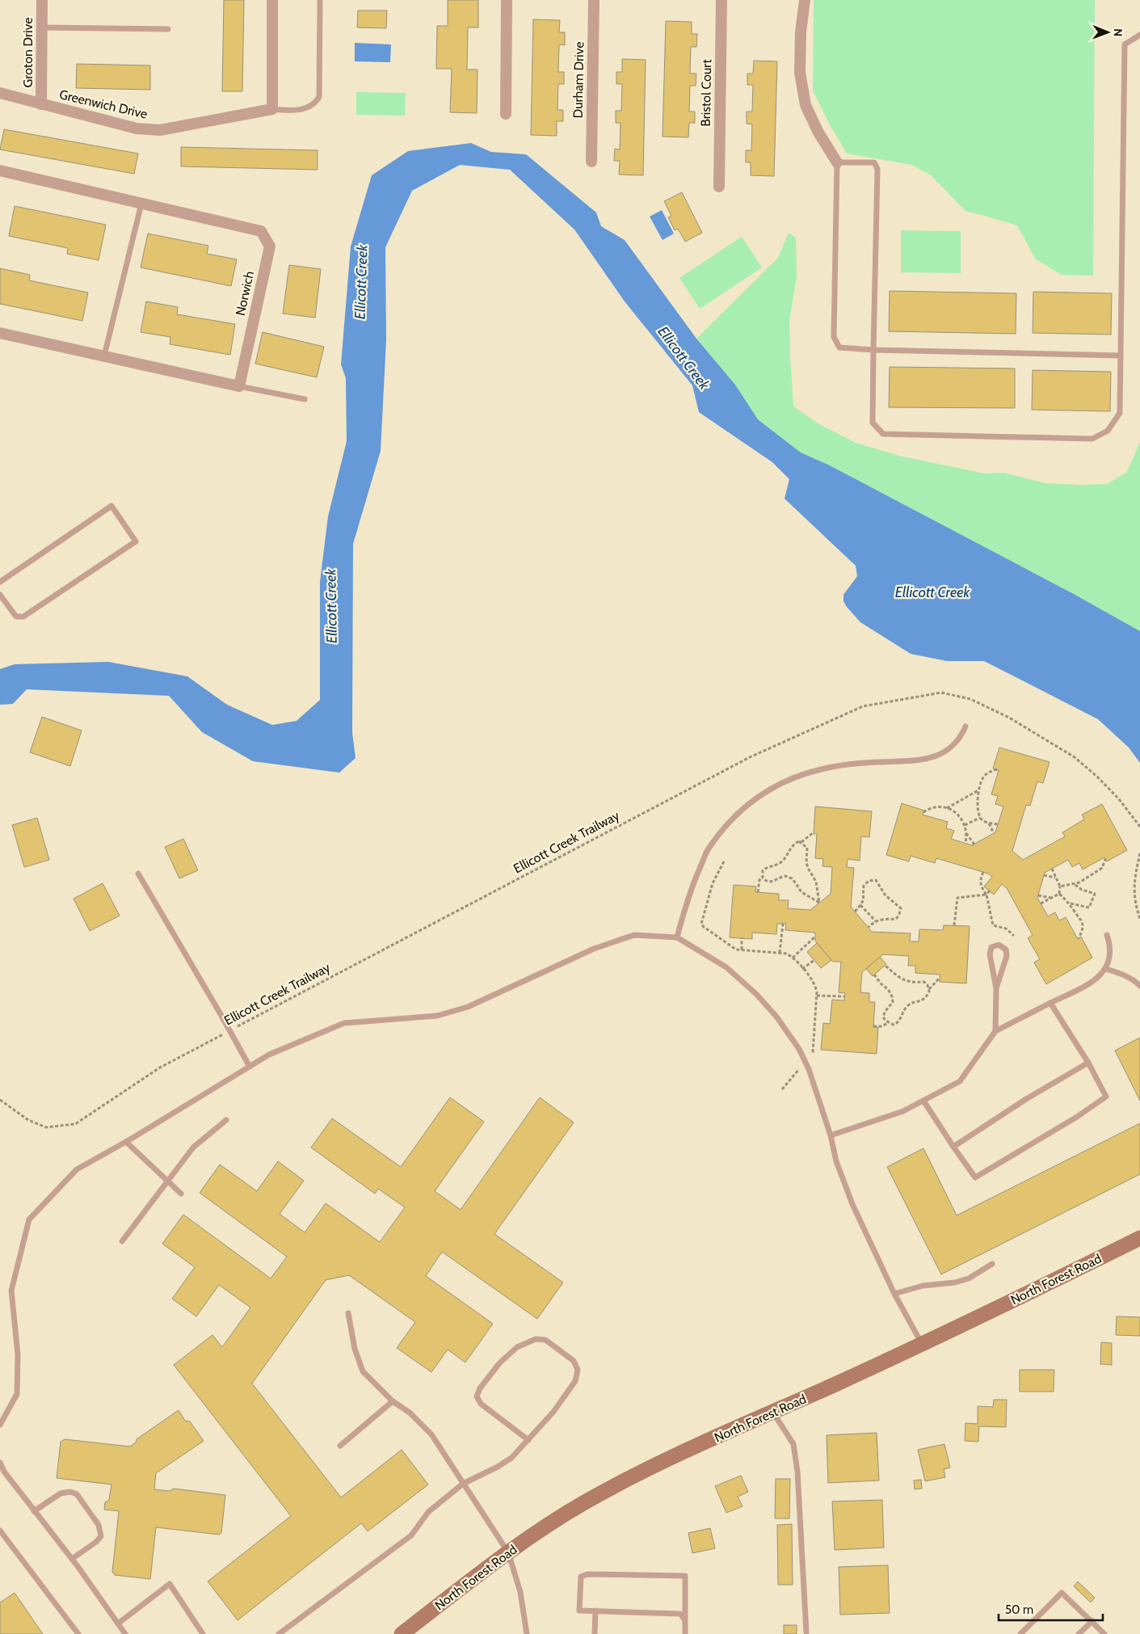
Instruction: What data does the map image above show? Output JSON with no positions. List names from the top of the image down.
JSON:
{
  "streets": {
    "street": [
      "Groton Drive",
      "Durham Drive",
      "Bristol Court",
      "Greenwich Drive",
      "Norwich",
      "North Forest Road"
    ],
    "path": ["Ellicott Creek Trailway"]
  },
  "crossings": [
    ["Groton Drive", "Greenwich Drive"]
  ],
  "water": ["Ellicott Creek"],
  "scale_bar": "50 m",
  "north": "right"
}
